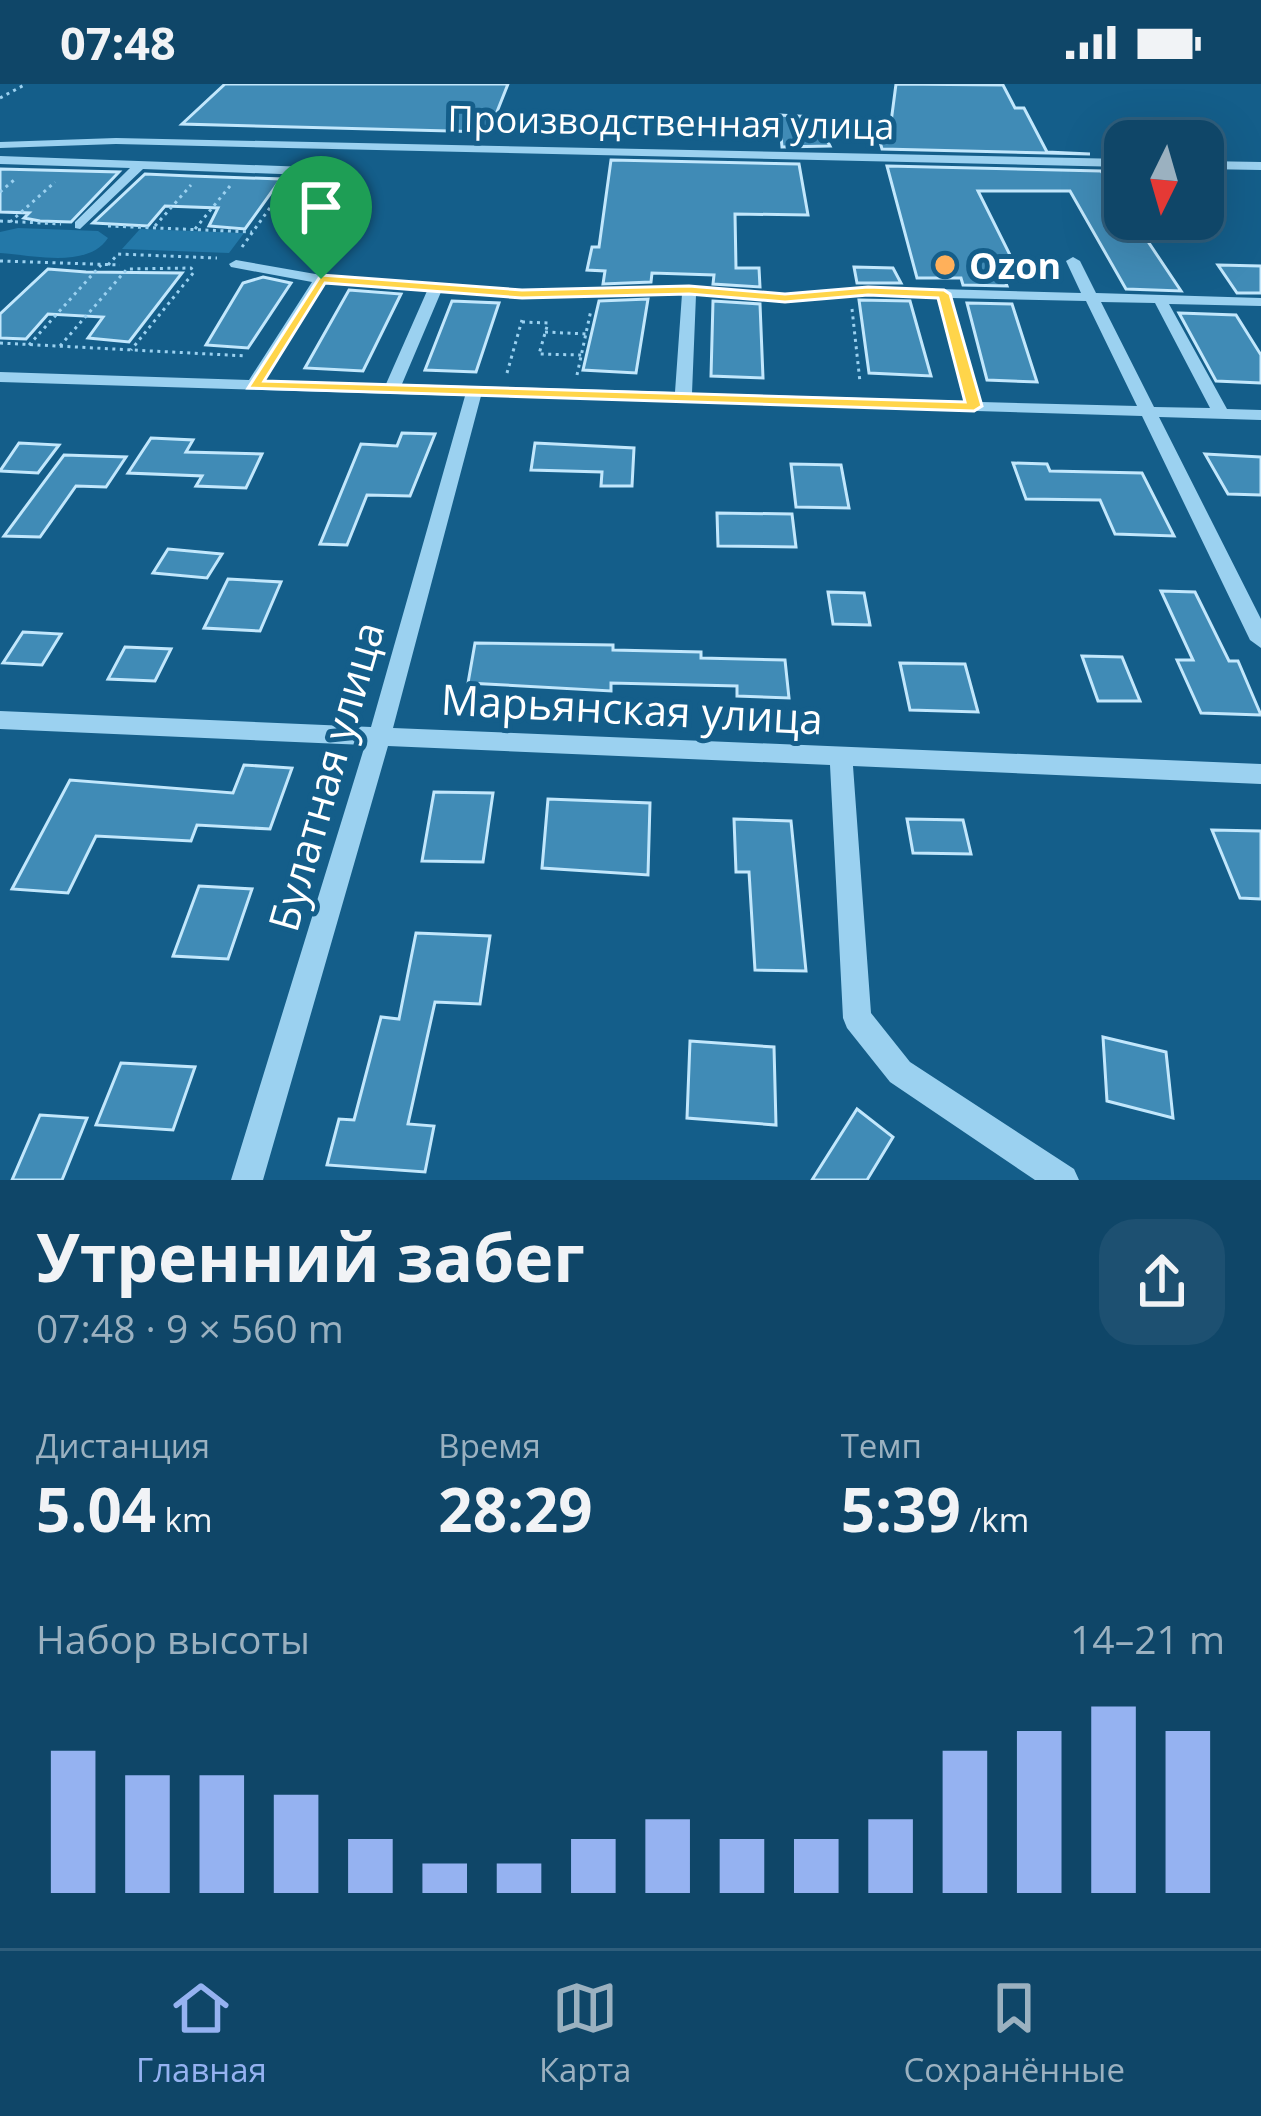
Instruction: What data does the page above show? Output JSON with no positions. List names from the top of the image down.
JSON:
{
  "streets": {
    "street": ["Производственная улица", "Марьянская улица", "Булатная улица"]
  },
  "crossings": [
    ["Марьянская улица", "Булатная улица"]
  ],
  "places": ["Ozon"],
  "north": "bottom",
  "page": {
    "status": "07:48",
    "heading": ["Утренний забег", "07:48 · 9 × 560 m"],
    "stats": [
      ["Дистанция", "5.04 km"],
      ["Время", "28:29"],
      ["Темп", "5:39 /km"]
    ],
    "chart": ["Набор высоты", "14–21 m"],
    "tabs": ["Главная", "Карта", "Сохранённые"]
  }
}
